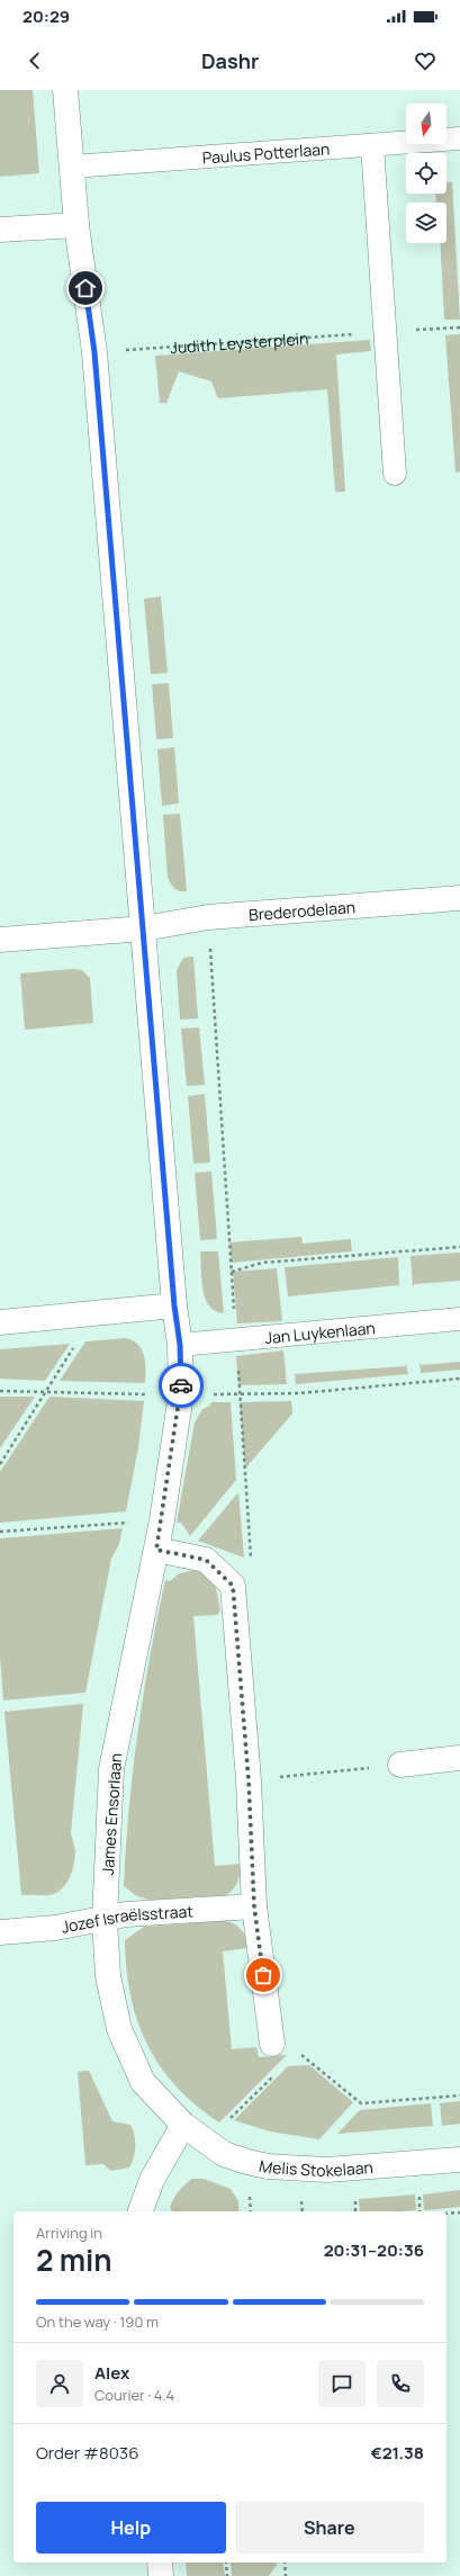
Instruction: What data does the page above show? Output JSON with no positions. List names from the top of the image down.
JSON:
{
  "streets": {
    "street": [
      "Brederodelaan",
      "James Ensorlaan",
      "Jozef Israëlsstraat",
      "Melis Stokelaan"
    ],
    "lane": ["Paulus Potterlaan", "Jan Luykenlaan"],
    "path": ["Judith Leysterplein"]
  },
  "crossings": [
    ["Jan Luykenlaan", "James Ensorlaan"],
    ["James Ensorlaan", "Jozef Israëlsstraat"],
    ["James Ensorlaan", "Melis Stokelaan"]
  ],
  "north": "bottom",
  "page": {
    "status": "20:29",
    "header": "Dashr",
    "heading": ["2 min", "Arriving in", "20:31–20:36"],
    "panel": [
      "Alex",
      "Courier · 4.4",
      "Order #8036",
      "€21.38"
    ],
    "bar": "On the way · 190 m",
    "buttons": ["Help", "Share"]
  }
}
